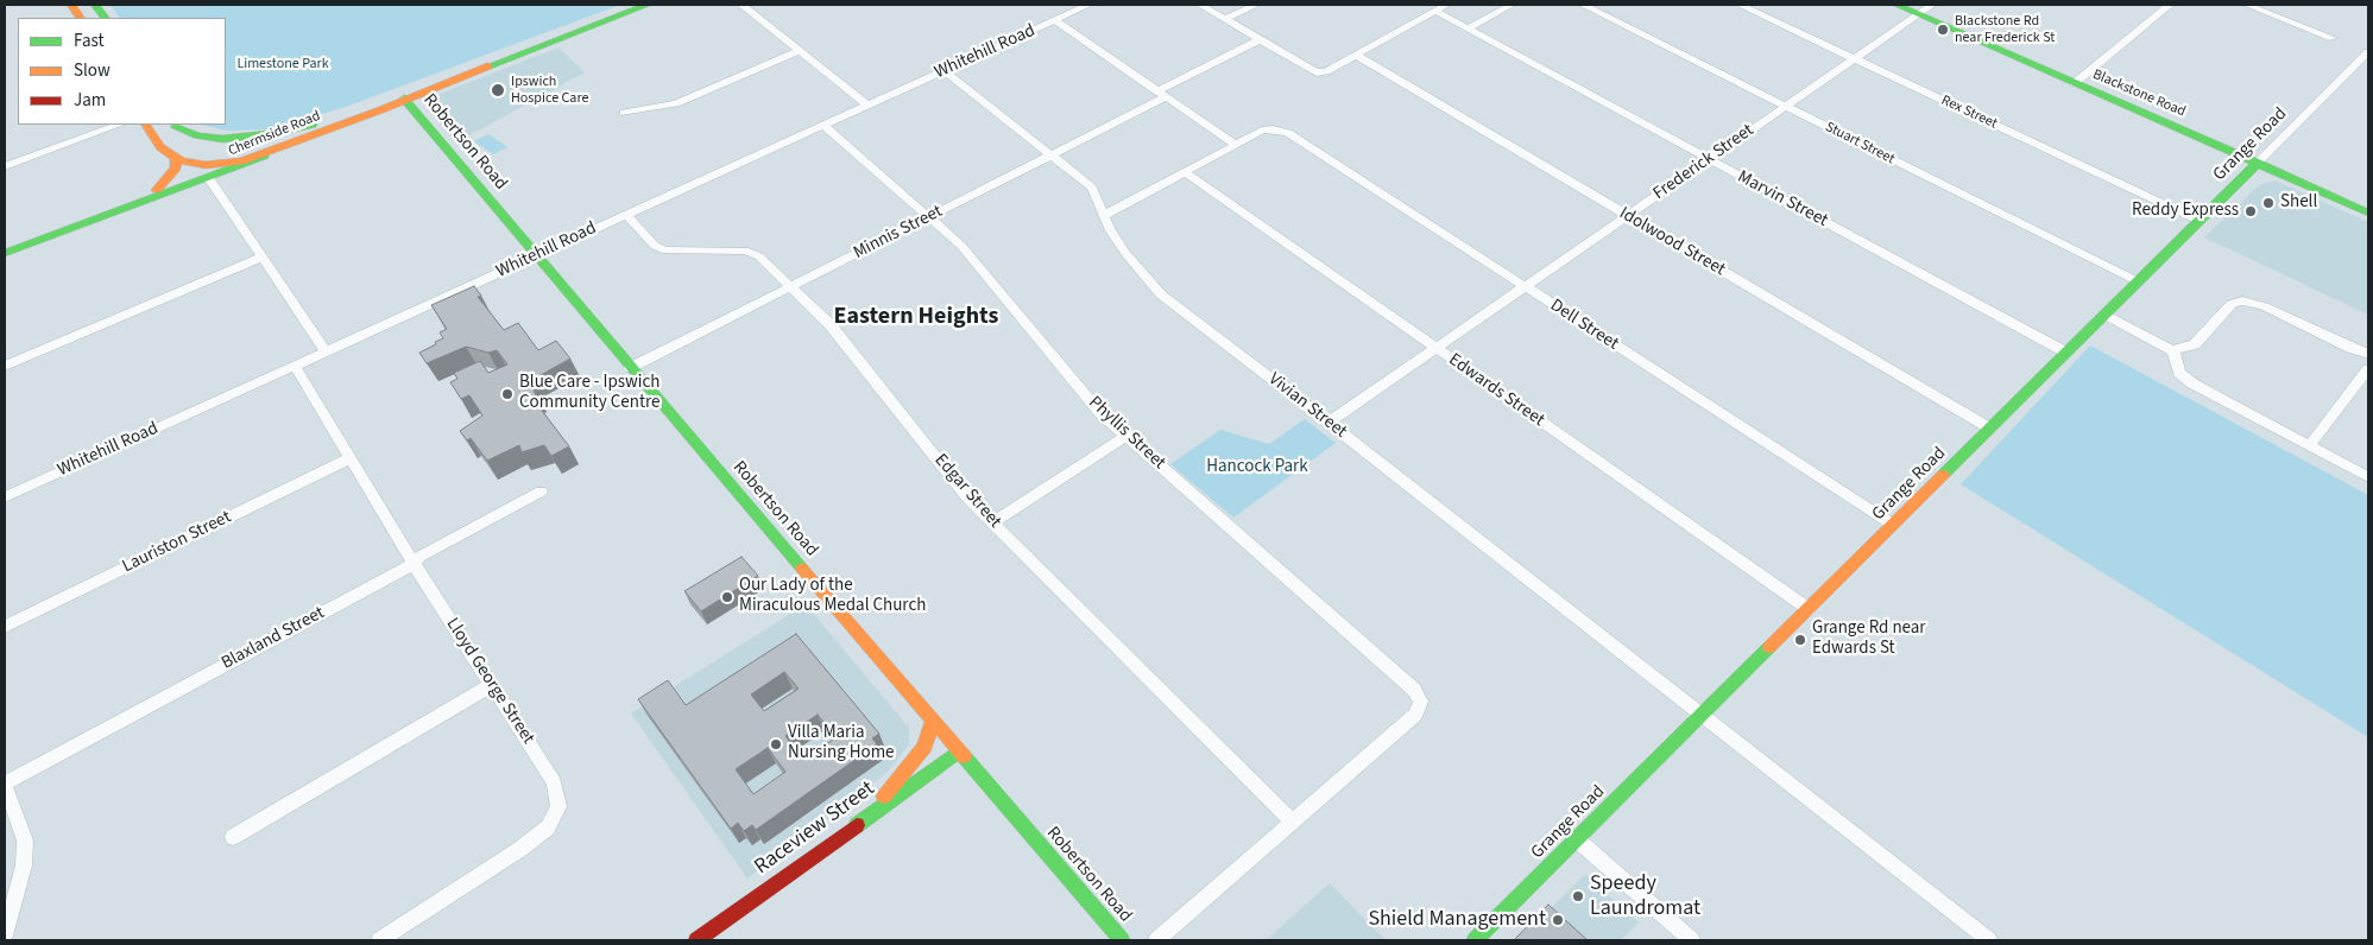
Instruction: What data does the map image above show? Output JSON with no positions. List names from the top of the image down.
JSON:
{
  "streets": {
    "main road": [
      "Blackstone Road",
      "Chermside Road",
      "Robertson Road",
      "Grange Road",
      "Raceview Street"
    ],
    "street": [
      "Whitehill Road",
      "Rex Street",
      "Stuart Street",
      "Frederick Street",
      "Marvin Street",
      "Minnis Street",
      "Idolwood Street",
      "Dell Street",
      "Edwards Street",
      "Vivian Street",
      "Phyllis Street",
      "Edgar Street",
      "Lauriston Street",
      "Blaxland Street",
      "Lloyd George Street"
    ]
  },
  "crossings": [
    ["Whitehill Road", "Robertson Road"],
    ["Whitehill Road", "Vivian Street"],
    ["Whitehill Road", "Phyllis Street"],
    ["Whitehill Road", "Edgar Street"],
    ["Whitehill Road", "Lloyd George Street"],
    ["Blackstone Road", "Grange Road"],
    ["Blackstone Road", "Frederick Street"],
    ["Rex Street", "Grange Road"],
    ["Rex Street", "Frederick Street"],
    ["Chermside Road", "Robertson Road"],
    ["Robertson Road", "Minnis Street"],
    ["Robertson Road", "Raceview Street"],
    ["Stuart Street", "Grange Road"],
    ["Stuart Street", "Frederick Street"],
    ["Grange Road", "Marvin Street"],
    ["Grange Road", "Idolwood Street"],
    ["Grange Road", "Dell Street"],
    ["Grange Road", "Edwards Street"],
    ["Grange Road", "Vivian Street"],
    ["Frederick Street", "Marvin Street"],
    ["Frederick Street", "Idolwood Street"],
    ["Frederick Street", "Dell Street"],
    ["Frederick Street", "Edwards Street"],
    ["Frederick Street", "Vivian Street"],
    ["Minnis Street", "Vivian Street"],
    ["Minnis Street", "Phyllis Street"],
    ["Minnis Street", "Edgar Street"],
    ["Phyllis Street", "Edgar Street"],
    ["Lauriston Street", "Lloyd George Street"],
    ["Blaxland Street", "Lloyd George Street"]
  ],
  "districts": ["Eastern Heights"],
  "parks": ["Limestone Park", "Hancock Park"],
  "places": [
    "Blackstone Rd near Frederick St",
    "Ipswich Hospice Care",
    "Shell",
    "Reddy Express",
    "Blue Care - Ipswich Community Centre",
    "Our Lady of the Miraculous Medal Church",
    "Grange Rd near Edwards St",
    "Villa Maria Nursing Home",
    "Speedy Laundromat",
    "Shield Management"
  ],
  "legend": ["Fast", "Slow", "Jam"]
}
